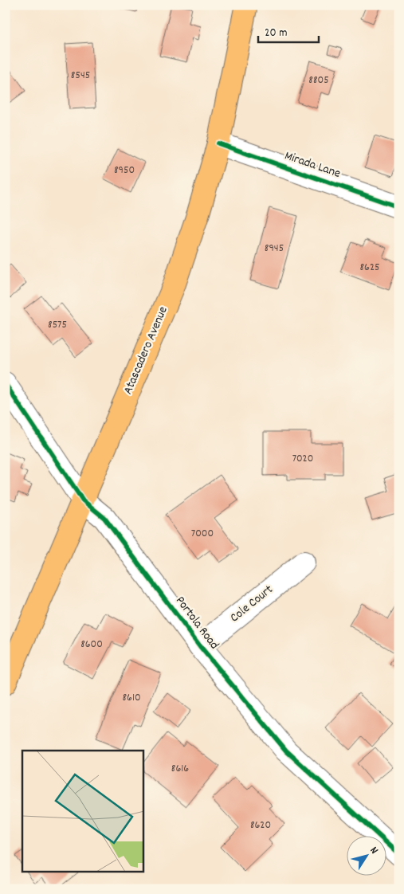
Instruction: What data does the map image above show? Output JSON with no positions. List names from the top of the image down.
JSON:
{
  "streets": {
    "main road": ["Atascadero Avenue"],
    "street": ["Mirada Lane", "Cole Court", "Portola Road"]
  },
  "crossings": [
    ["Mirada Lane", "Atascadero Avenue"],
    ["Atascadero Avenue", "Portola Road"],
    ["Cole Court", "Portola Road"]
  ],
  "house_numbers": [
    "8545",
    "8805",
    "8950",
    "8945",
    "8625",
    "8575",
    "7020",
    "7000",
    "8600",
    "8610",
    "8616",
    "8620"
  ],
  "scale_bar": "20 m",
  "north": "top right"
}
